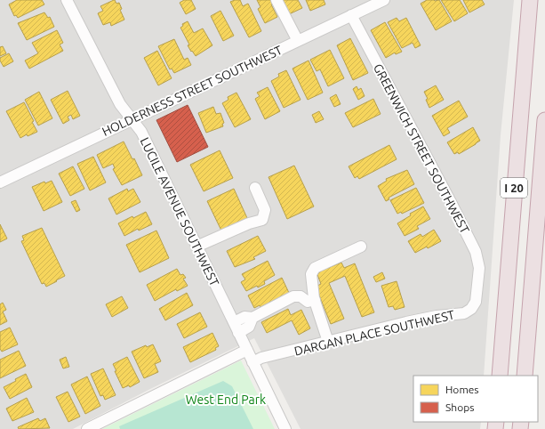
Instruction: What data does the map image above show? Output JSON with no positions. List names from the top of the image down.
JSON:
{
  "streets": {
    "highway": ["I 20"],
    "street": [
      "HOLDERNESS STREET SOUTHWEST",
      "GREENWICH STREET SOUTHWEST",
      "LUCILE AVENUE SOUTHWEST",
      "DARGAN PLACE SOUTHWEST"
    ]
  },
  "crossings": [
    ["HOLDERNESS STREET SOUTHWEST", "GREENWICH STREET SOUTHWEST"],
    ["HOLDERNESS STREET SOUTHWEST", "LUCILE AVENUE SOUTHWEST"],
    ["GREENWICH STREET SOUTHWEST", "DARGAN PLACE SOUTHWEST"],
    ["LUCILE AVENUE SOUTHWEST", "DARGAN PLACE SOUTHWEST"]
  ],
  "parks": ["West End Park"],
  "legend": ["Homes", "Shops"]
}
